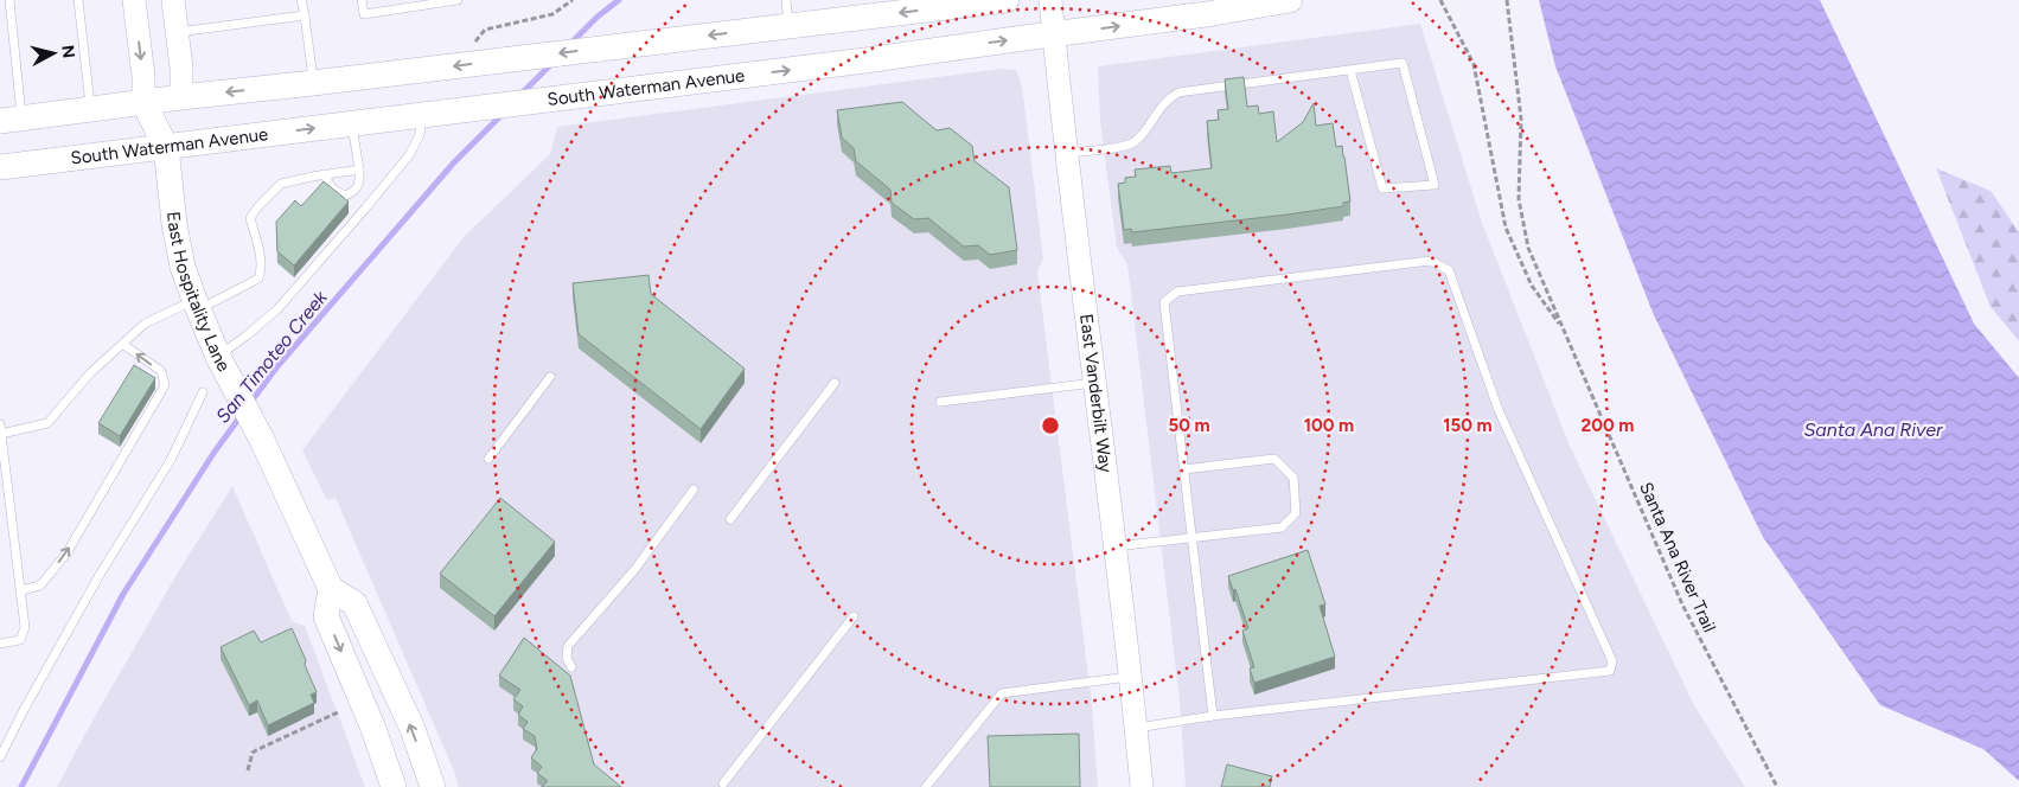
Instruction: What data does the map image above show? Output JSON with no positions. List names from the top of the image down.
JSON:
{
  "streets": {
    "main road": ["South Waterman Avenue", "East Hospitality Lane"],
    "street": ["East Vanderbilt Way"],
    "path": ["Santa Ana River Trail"]
  },
  "crossings": [
    ["South Waterman Avenue", "East Hospitality Lane"],
    ["South Waterman Avenue", "East Vanderbilt Way"]
  ],
  "water": ["San Timoteo Creek", "Santa Ana River"],
  "north": "right",
  "rings": [
    "50 m",
    "100 m",
    "150 m",
    "200 m"
  ]
}
